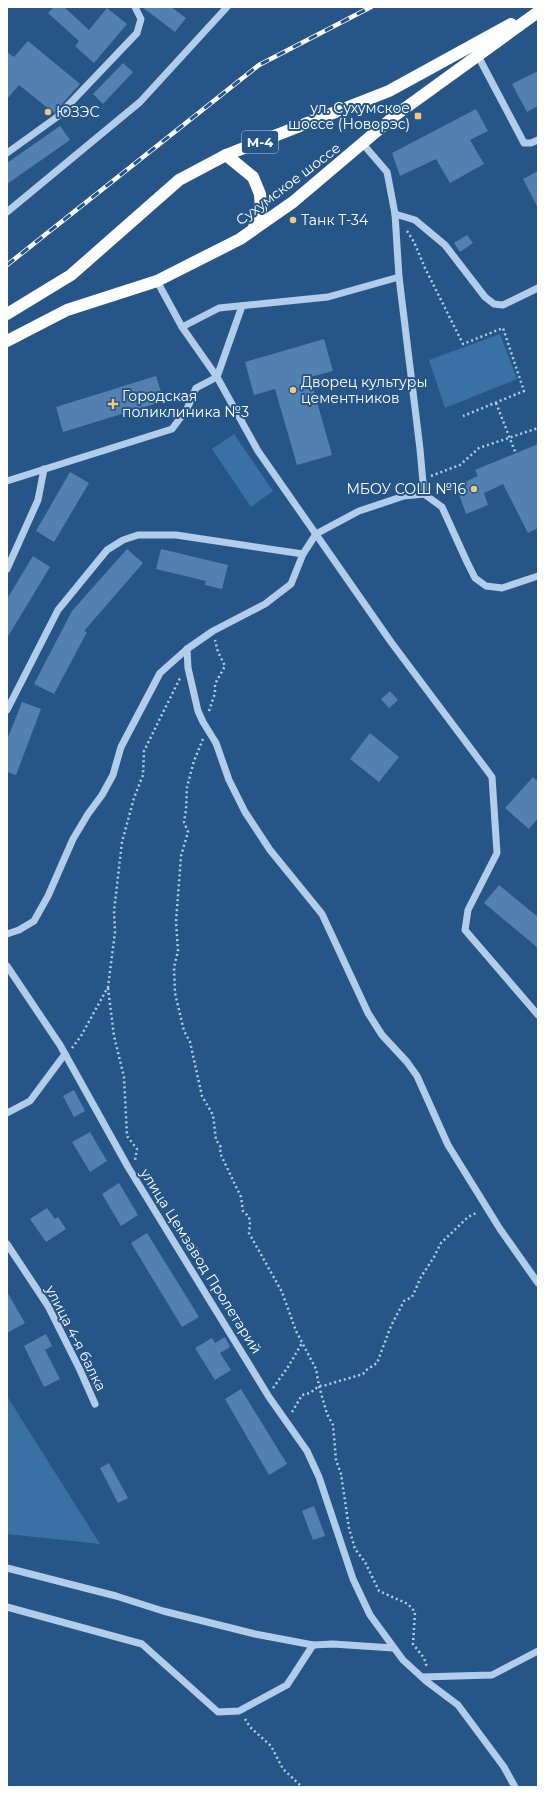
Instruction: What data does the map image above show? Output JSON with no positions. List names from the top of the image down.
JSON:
{
  "streets": {
    "highway": ["М-4", "Сухумское шоссе"],
    "street": ["улица Цемзавод Пролетарий", "улица 4-я балка"]
  },
  "places": {
    "other": [
      "ЮЗЭС",
      "Танк Т-34",
      "Дворец культуры цементников",
      "МБОУ СОШ №16"
    ],
    "transit": ["ул. Сухумское шоссе (Новорэс)"],
    "health": ["Городская поликлиника №3"]
  }
}
